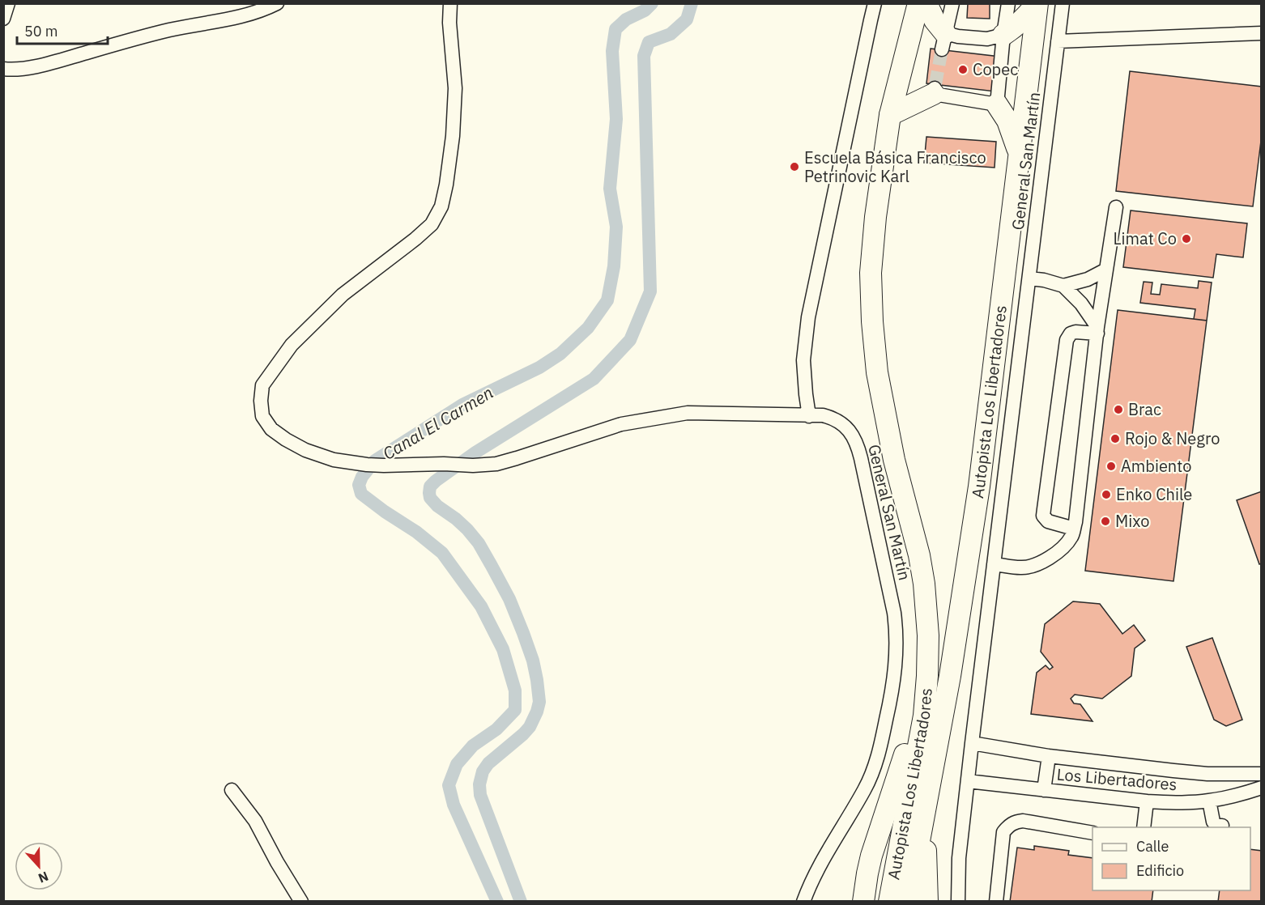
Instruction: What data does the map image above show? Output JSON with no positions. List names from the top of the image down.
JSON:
{
  "streets": {
    "highway": ["Autopista Los Libertadores"],
    "street": ["General San Martín", "Los Libertadores"]
  },
  "crossings": [
    ["General San Martín", "Los Libertadores"]
  ],
  "water": ["Canal El Carmen"],
  "places": [
    "Copec",
    "Escuela Básica Francisco Petrinovic Karl",
    "Limat Co",
    "Brac",
    "Rojo & Negro",
    "Ambiento",
    "Enko Chile",
    "Mixo"
  ],
  "legend": ["Calle", "Edificio"],
  "scale_bar": "50 m",
  "north": "bottom"
}
